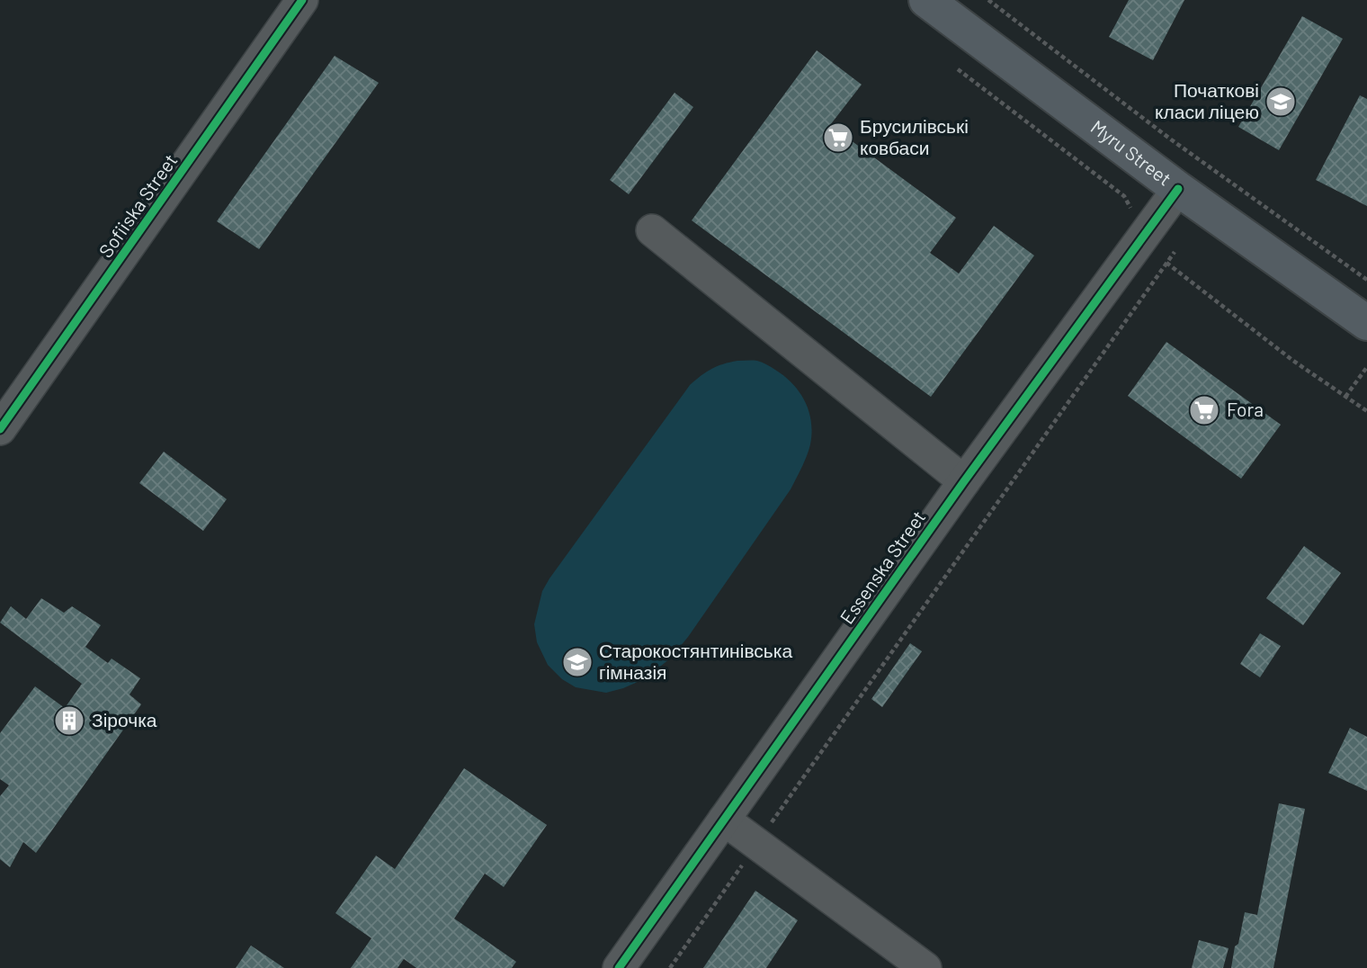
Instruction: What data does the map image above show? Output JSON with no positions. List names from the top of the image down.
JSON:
{
  "streets": {
    "main road": ["Myru Street"],
    "street": ["Sofiiska Street", "Essenska Street"]
  },
  "crossings": [
    ["Myru Street", "Essenska Street"]
  ],
  "places": {
    "school or university": ["Початкові класи ліцею", "Старокостянтинівська гімназія"],
    "supermarket": ["Брусилівські ковбаси", "Fora"],
    "building": ["Зірочка"]
  }
}
